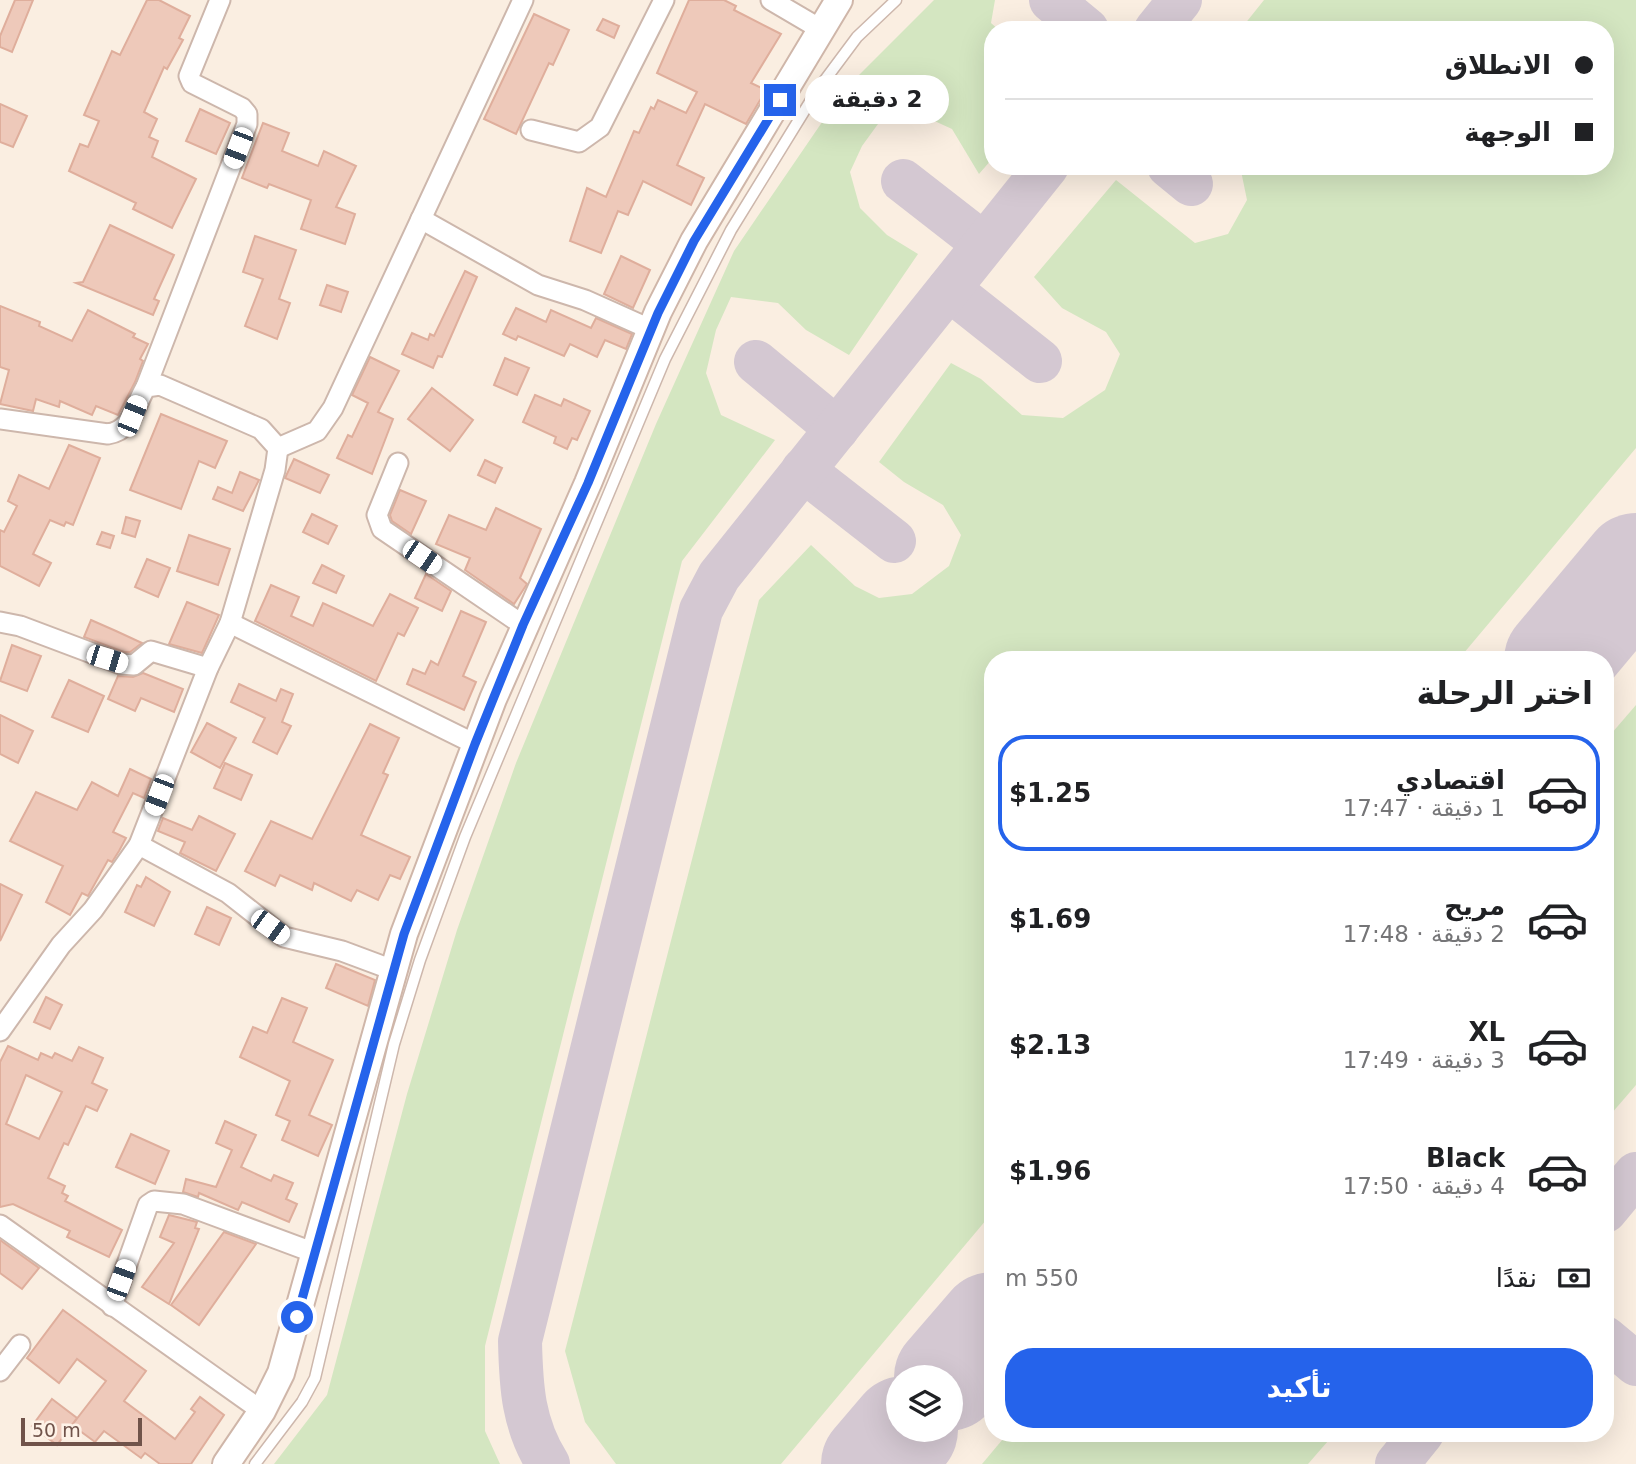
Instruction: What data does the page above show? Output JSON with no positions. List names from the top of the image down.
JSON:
{
  "scale_bar": "50 m",
  "page": {
    "banner": ["الانطلاق", "الوجهة"],
    "bubble": "2 دقيقة",
    "heading": "اختر الرحلة",
    "list": [
      {
        "name": "اقتصادي",
        "note": "1 دقيقة · 17:47",
        "value": "$1.25"
      },
      {
        "name": "مريح",
        "note": "2 دقيقة · 17:48",
        "value": "$1.69"
      },
      {
        "name": "XL",
        "note": "3 دقيقة · 17:49",
        "value": "$2.13"
      },
      {
        "name": "Black",
        "note": "4 دقيقة · 17:50",
        "value": "$1.96"
      }
    ],
    "pay": ["نقدًا", "550 m"],
    "buttons": "تأكيد",
    "scale": "50 m"
  }
}
